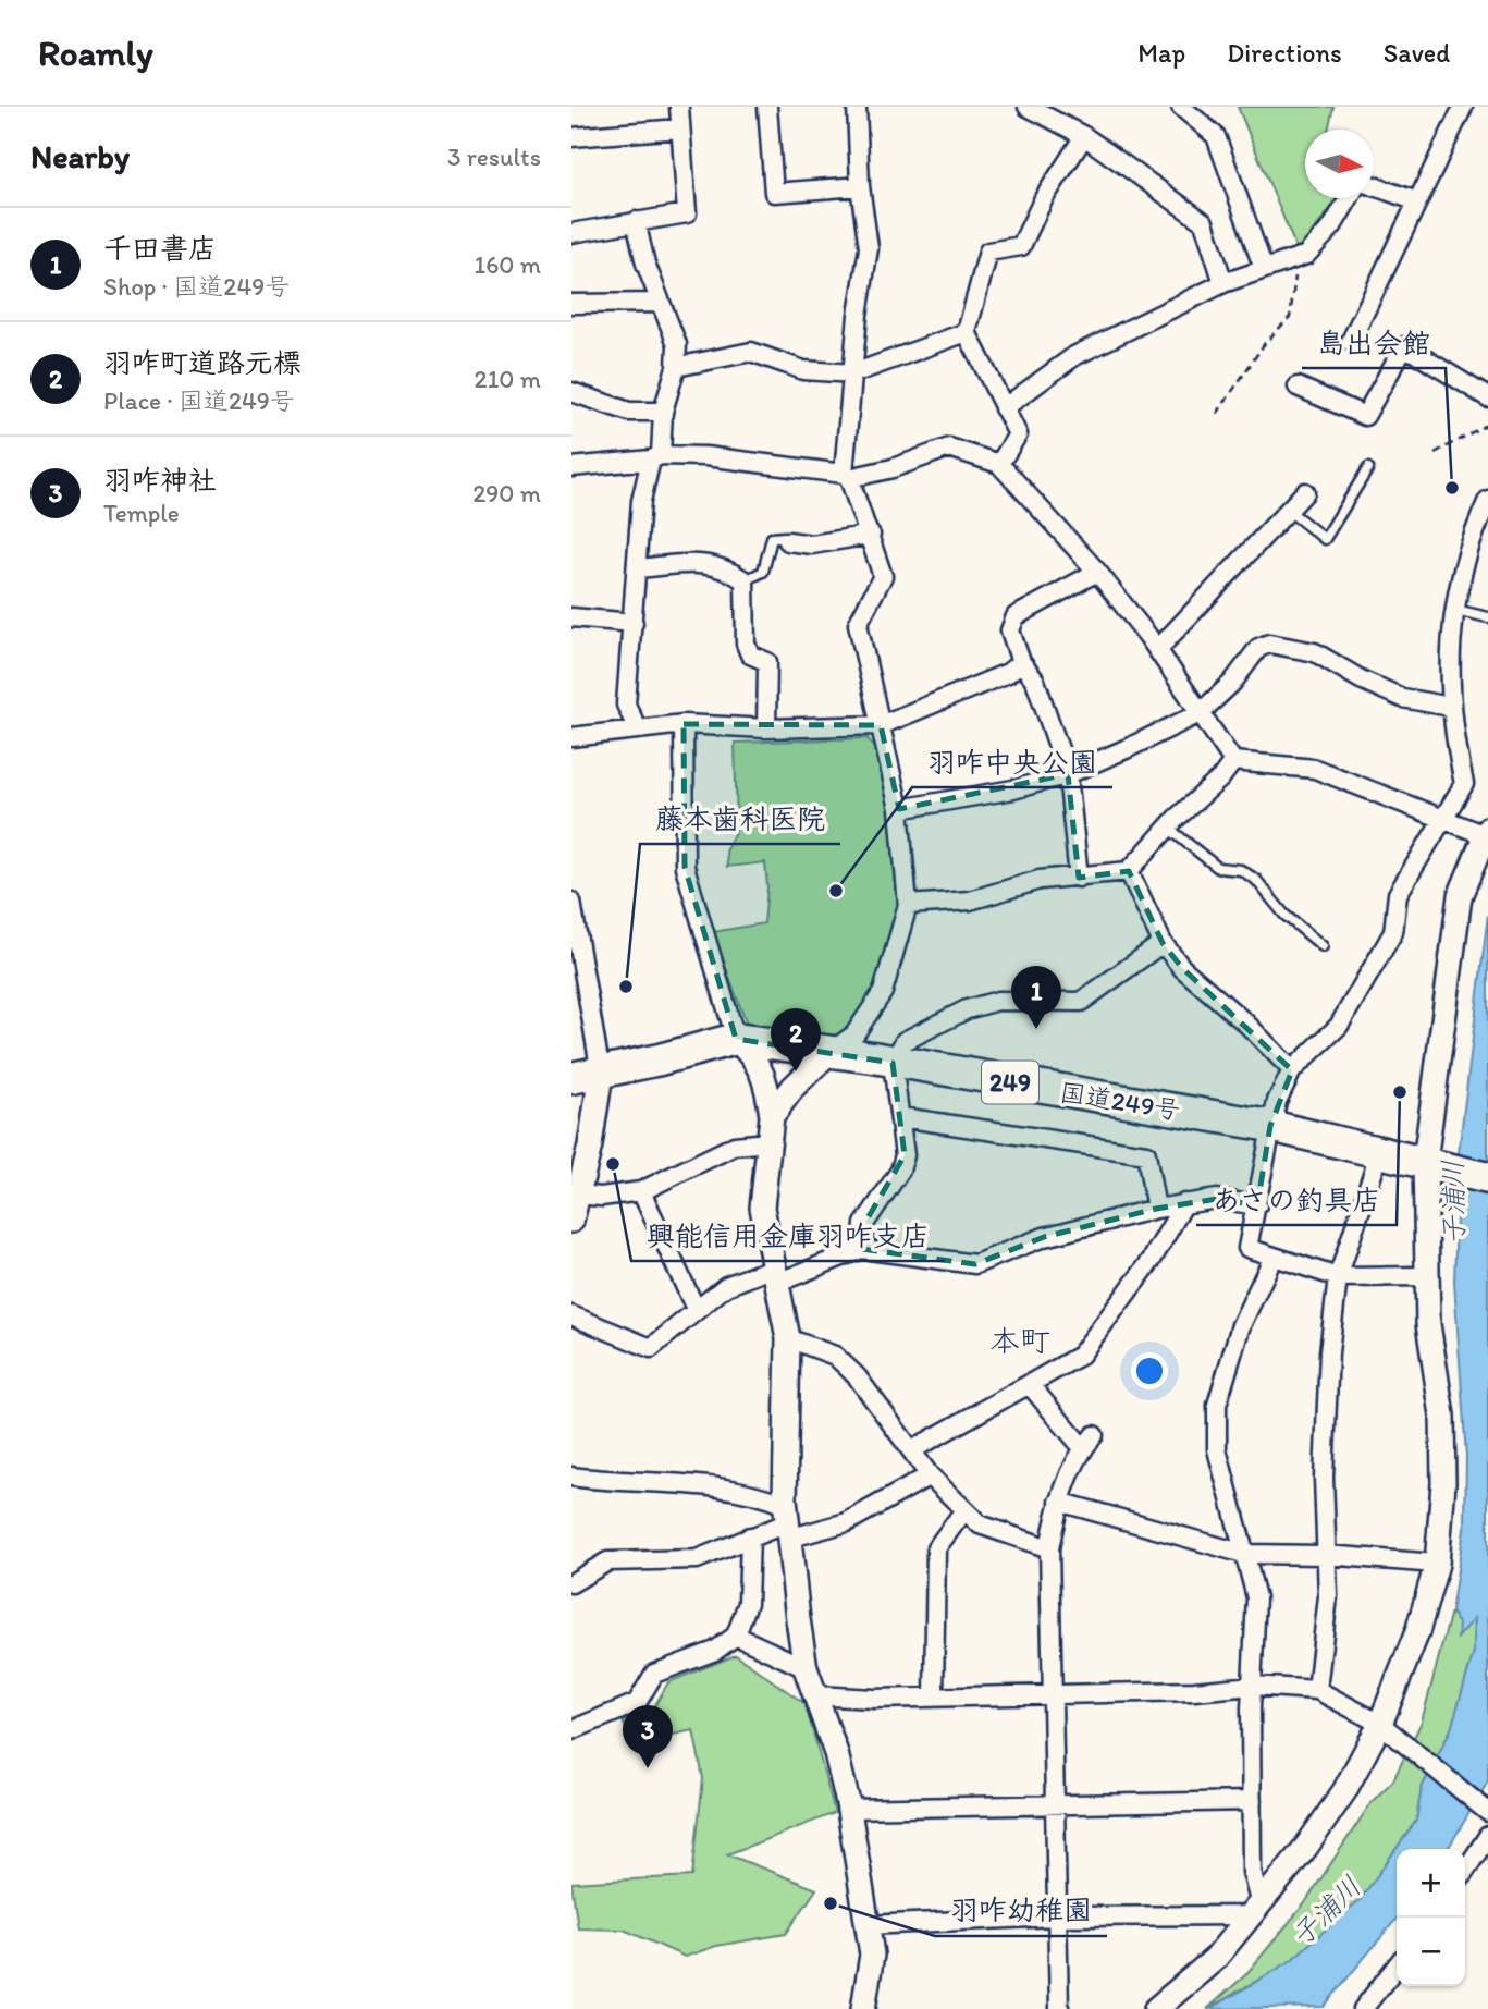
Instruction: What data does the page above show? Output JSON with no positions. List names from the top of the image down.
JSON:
{
  "streets": {
    "highway": ["249", "国道249号"]
  },
  "districts": ["本町"],
  "water": ["子浦川"],
  "places": [
    "島出会館",
    "羽咋中央公園",
    "藤本歯科医院",
    "あさの釣具店",
    "興能信用金庫羽咋支店",
    "羽咋幼稚園"
  ],
  "north": "right",
  "page": {
    "header": "Roamly",
    "nav": ["Map", "Directions", "Saved"],
    "heading": ["Nearby", "3 results"],
    "list": [
      {
        "mark": "1",
        "name": "千田書店",
        "note": "Shop · 国道249号",
        "value": "160 m"
      },
      {
        "mark": "2",
        "name": "羽咋町道路元標",
        "note": "Place · 国道249号",
        "value": "210 m"
      },
      {
        "mark": "3",
        "name": "羽咋神社",
        "note": "Temple",
        "value": "290 m"
      }
    ],
    "pins": ["1", "2", "3"],
    "map_buttons": ["+", "−"]
  }
}
